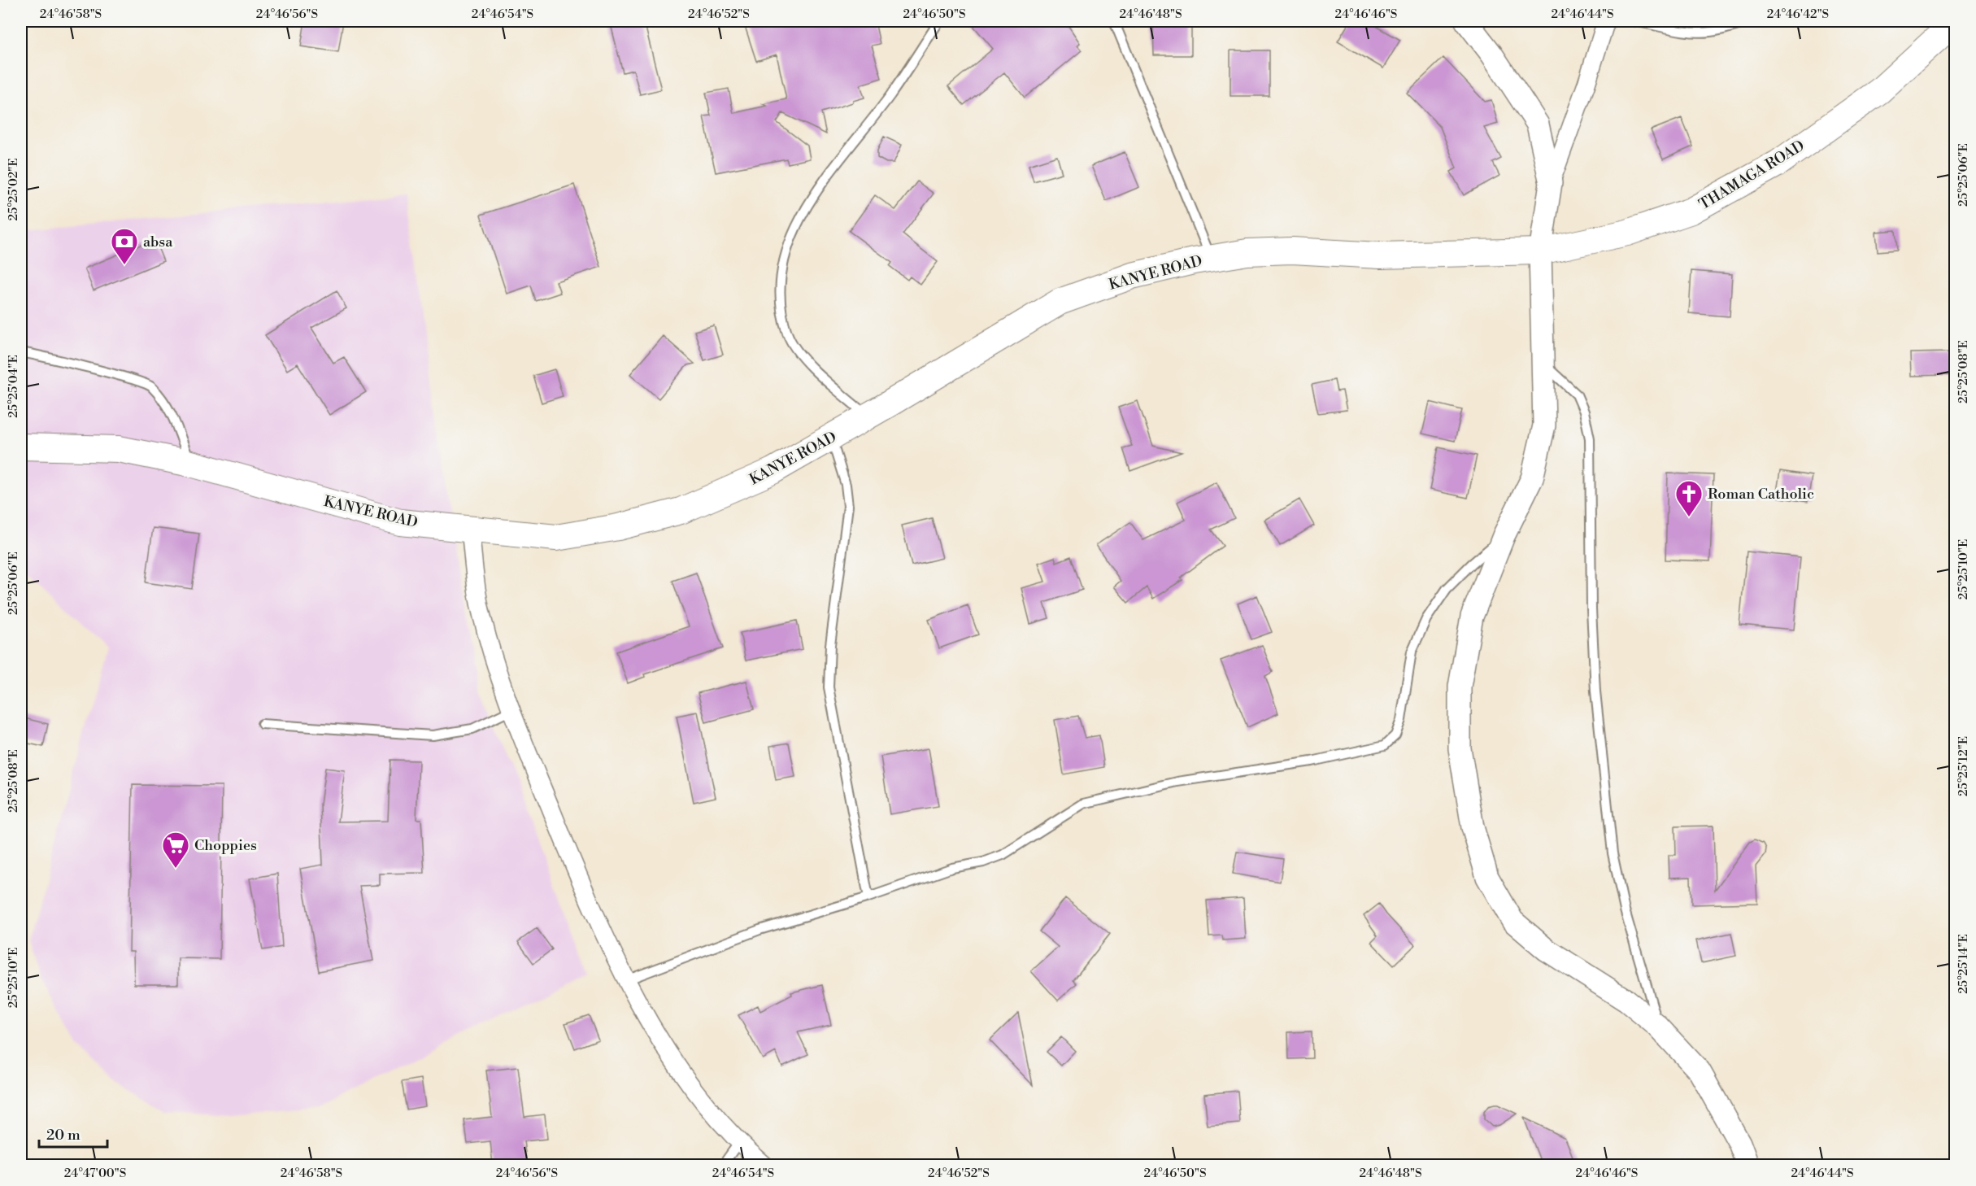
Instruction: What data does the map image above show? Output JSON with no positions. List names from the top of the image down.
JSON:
{
  "streets": {
    "main road": ["THAMAGA ROAD", "KANYE ROAD"]
  },
  "crossings": [
    ["THAMAGA ROAD", "KANYE ROAD"]
  ],
  "places": {
    "bank": ["absa"],
    "church": ["Roman Catholic"],
    "supermarket": ["Choppies"]
  },
  "scale_bar": "20 m",
  "coordinates": [
    "24°46'58\"S",
    "24°46'56\"S",
    "24°46'54\"S",
    "24°46'52\"S",
    "24°46'50\"S",
    "24°46'48\"S",
    "24°46'46\"S",
    "24°46'44\"S",
    "24°46'42\"S",
    "25°25'06\"E",
    "25°25'02\"E",
    "25°25'08\"E",
    "25°25'04\"E",
    "25°25'10\"E",
    "25°25'12\"E",
    "25°25'14\"E",
    "24°47'00\"S"
  ]
}
